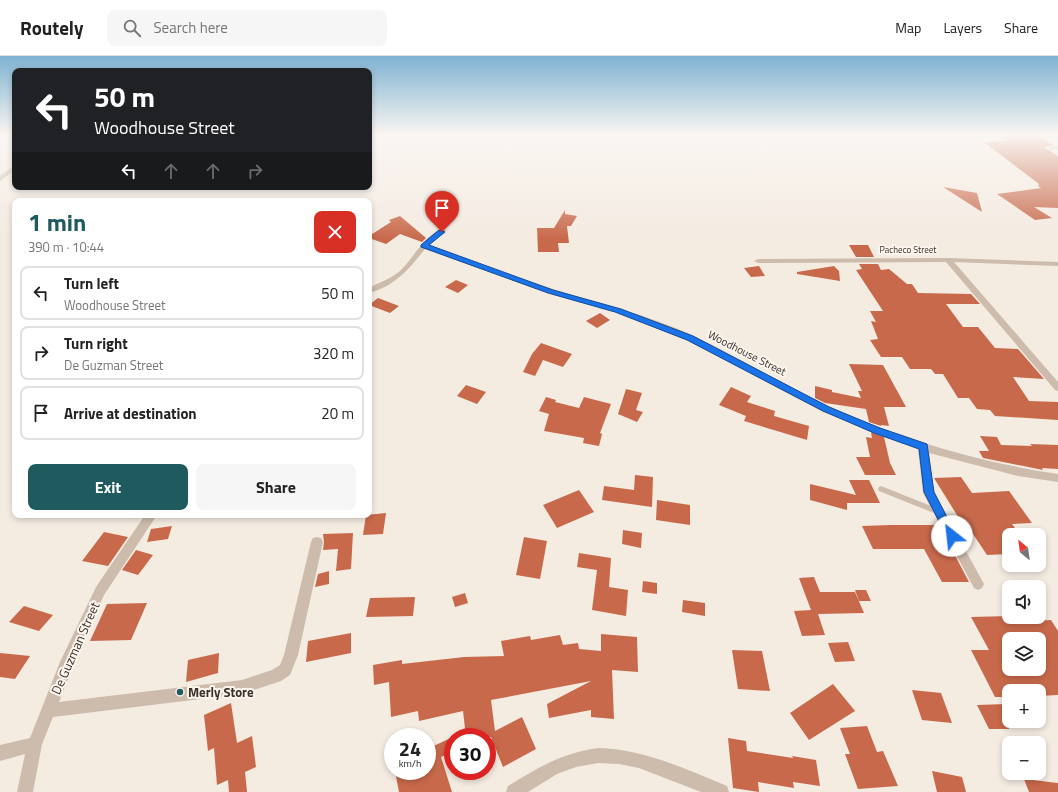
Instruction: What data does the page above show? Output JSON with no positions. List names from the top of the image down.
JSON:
{
  "streets": {
    "street": ["Pacheco Street", "Woodhouse Street", "De Guzman Street"]
  },
  "places": ["Merly Store"],
  "north": "top left",
  "page": {
    "header": "Routely",
    "search": "Search here",
    "nav": ["Map", "Layers", "Share"],
    "turn": ["50 m", "Woodhouse Street"],
    "heading": ["1 min", "390 m · 10:44"],
    "list": [
      {
        "name": "Turn left",
        "note": "Woodhouse Street",
        "value": "50 m"
      },
      {
        "name": "Turn right",
        "note": "De Guzman Street",
        "value": "320 m"
      },
      {
        "name": "Arrive at destination",
        "value": "20 m"
      }
    ],
    "buttons": ["Exit", "Share"],
    "map_buttons": ["+", "−"],
    "speed": "24 km/h",
    "limit": "30"
  }
}
